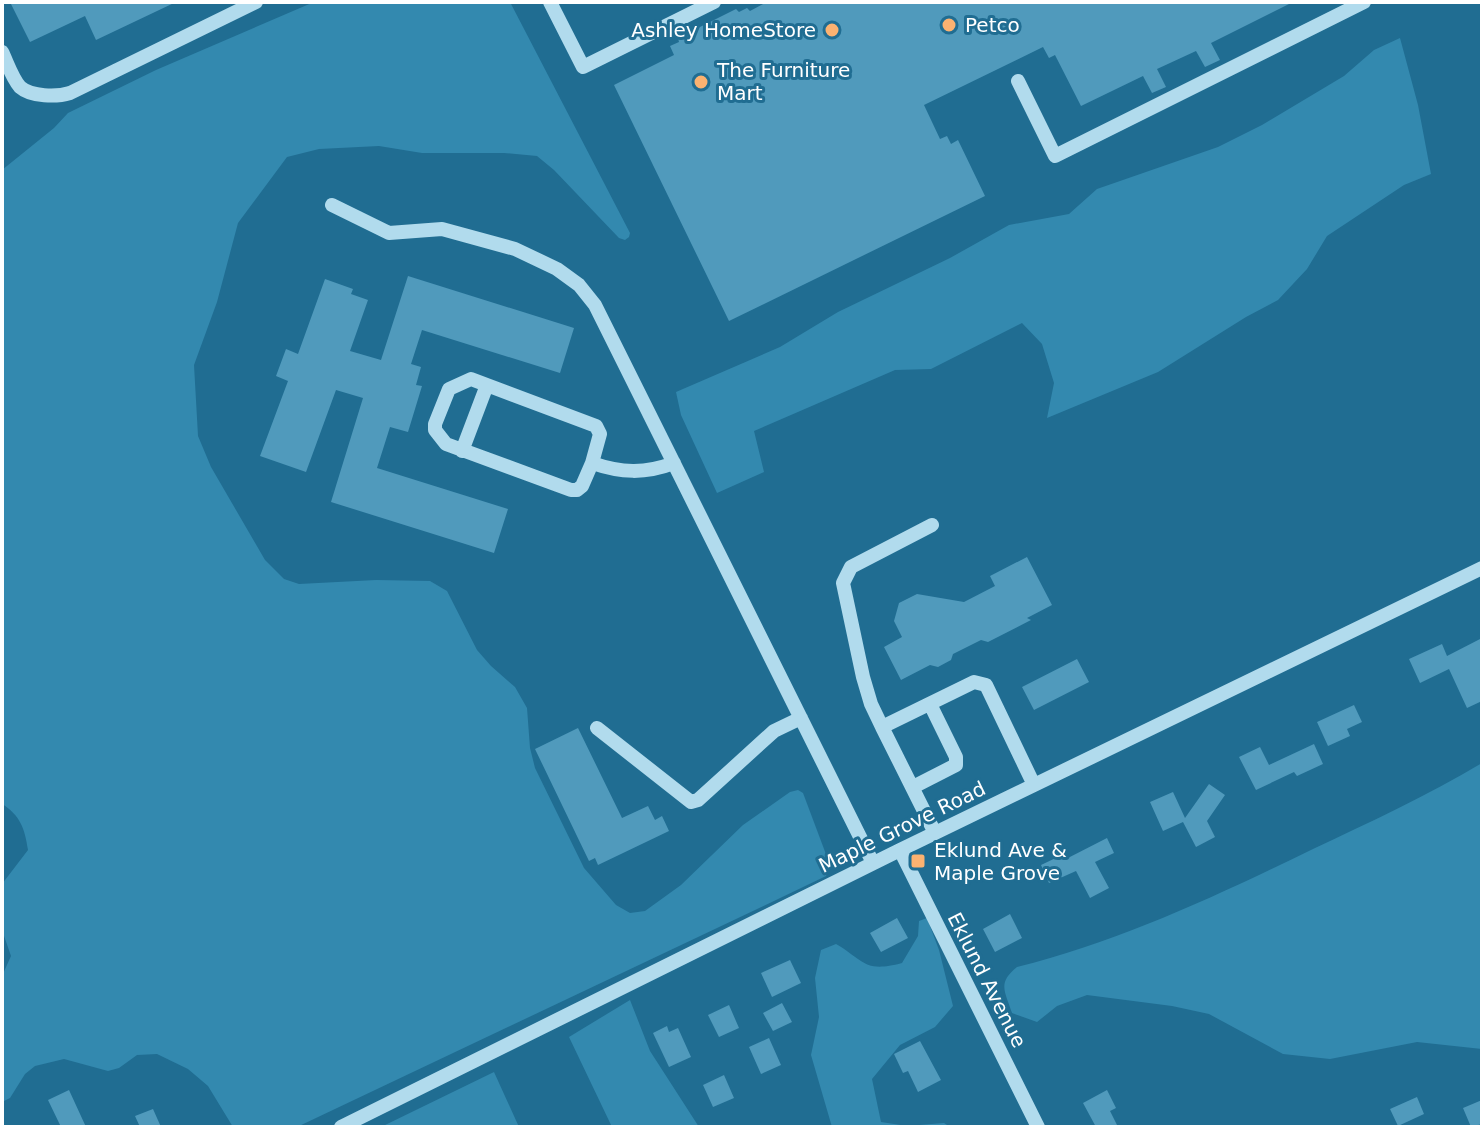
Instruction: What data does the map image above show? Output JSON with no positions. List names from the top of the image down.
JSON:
{
  "streets": {
    "street": ["Maple Grove Road", "Eklund Avenue"]
  },
  "crossings": [
    ["Maple Grove Road", "Eklund Avenue"]
  ],
  "places": {
    "other": ["Petco", "Ashley HomeStore", "The Furniture Mart"],
    "transit": ["Eklund Ave & Maple Grove"]
  }
}
